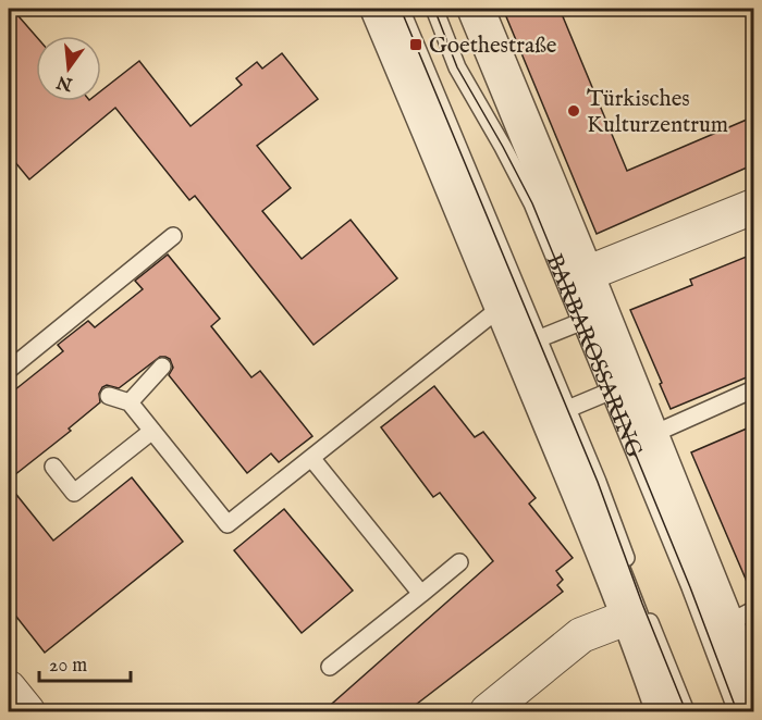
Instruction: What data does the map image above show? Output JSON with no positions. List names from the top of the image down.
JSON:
{
  "streets": {
    "street": ["BARBAROSSARING"]
  },
  "places": {
    "transit": ["Goethestraße"],
    "other": ["Türkisches Kulturzentrum"]
  },
  "scale_bar": "20 m",
  "north": "bottom"
}
